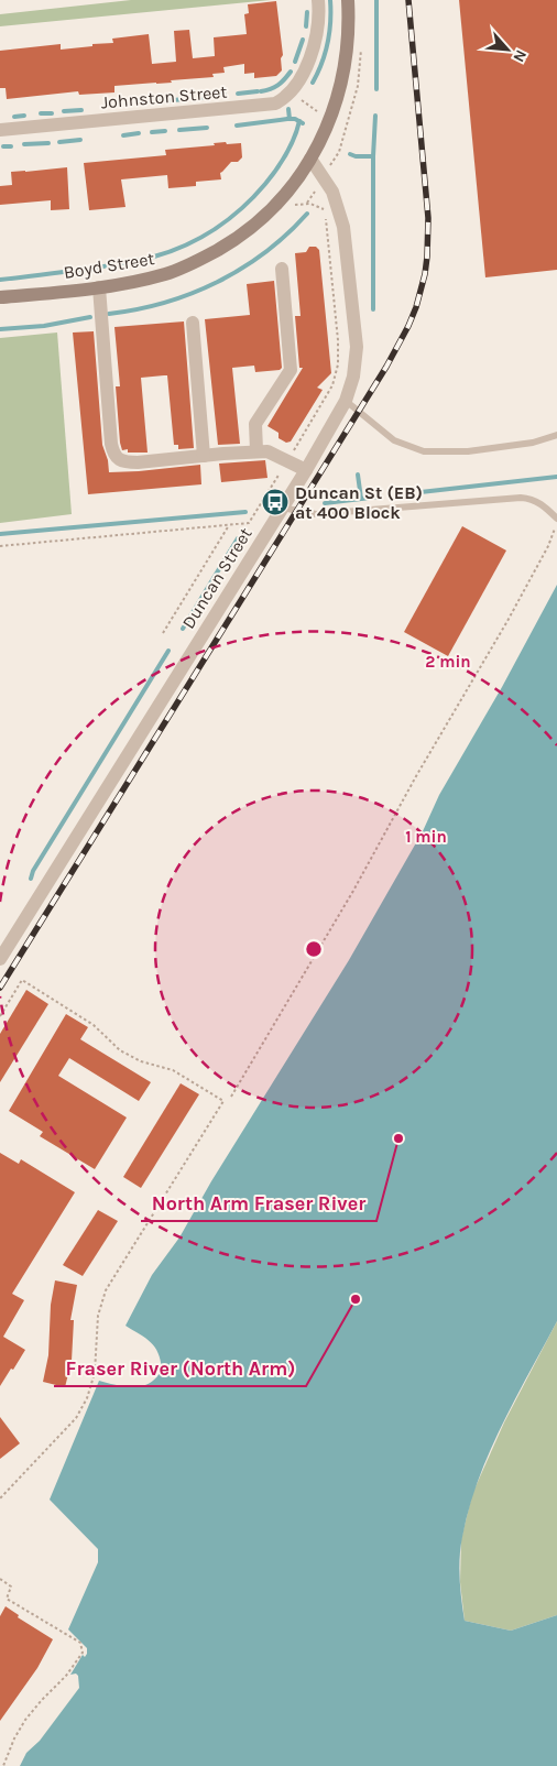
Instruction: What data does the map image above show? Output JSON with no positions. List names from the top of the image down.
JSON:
{
  "streets": {
    "main road": ["Boyd Street"],
    "street": ["Johnston Street", "Duncan Street"]
  },
  "crossings": [
    ["Boyd Street", "Duncan Street"]
  ],
  "places": {
    "bus stop": ["Duncan St (EB) at 400 Block"],
    "other": ["North Arm Fraser River", "Fraser River (North Arm)"]
  },
  "north": "bottom right",
  "rings": ["2 min", "1 min"]
}
